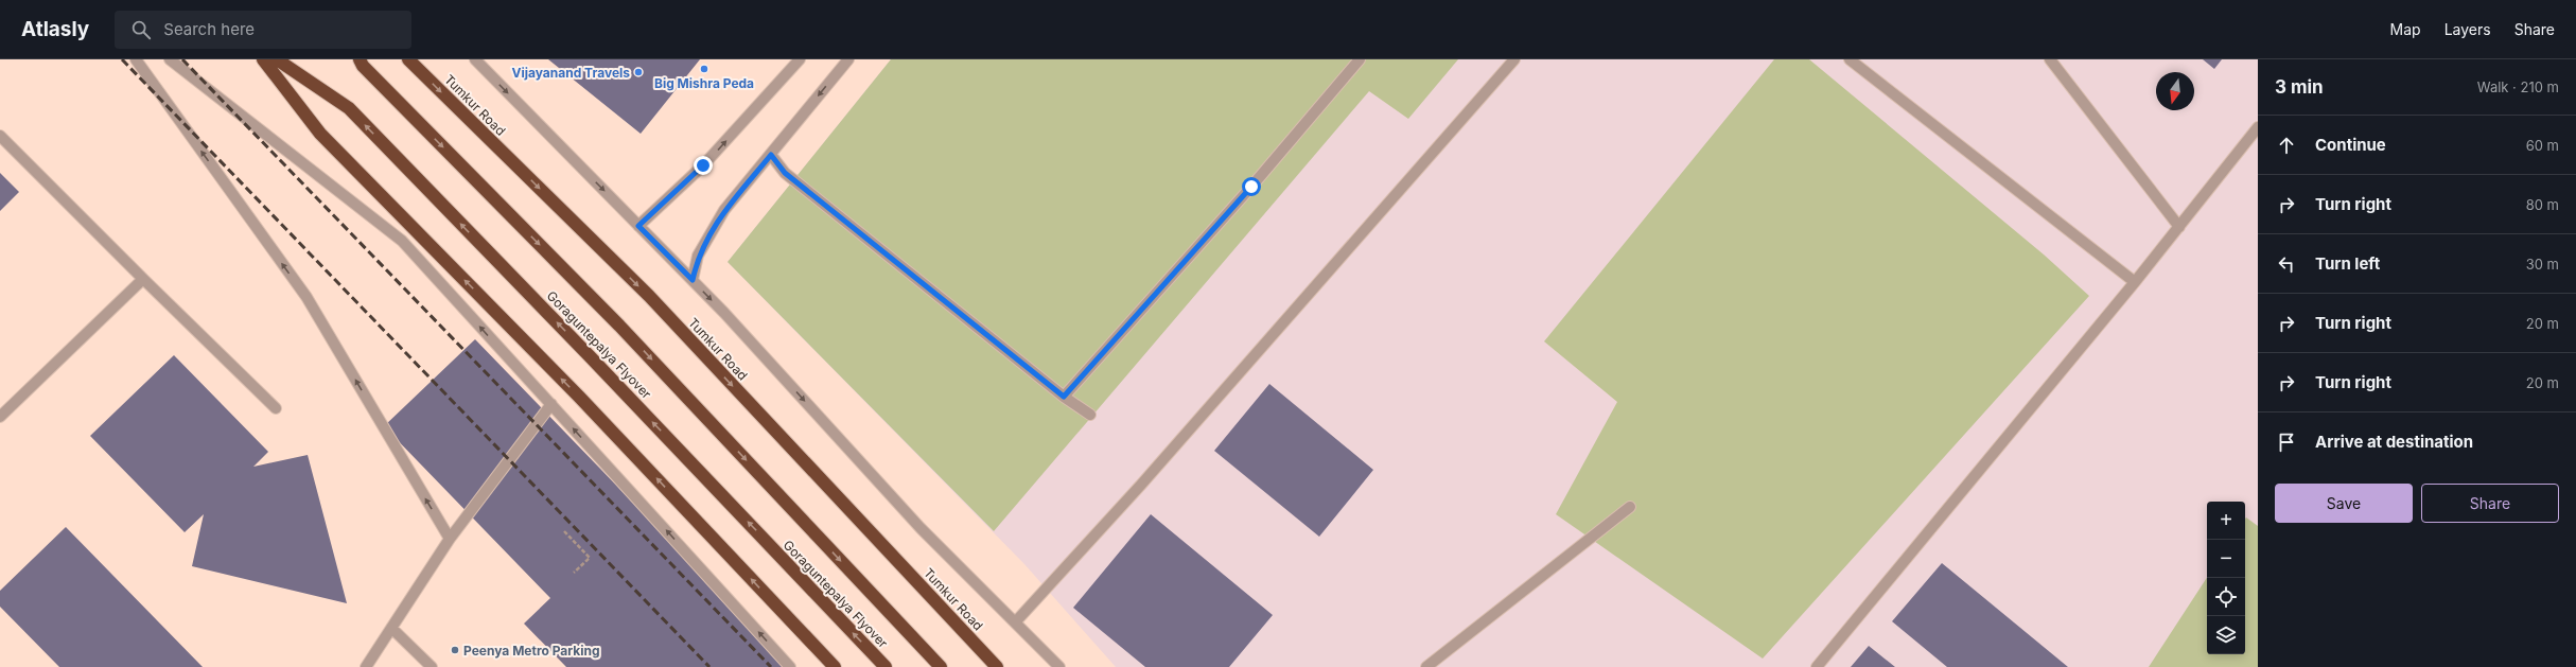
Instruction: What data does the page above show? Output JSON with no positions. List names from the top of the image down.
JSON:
{
  "streets": {
    "highway": ["Tumkur Road", "Goraguntepalya Flyover"]
  },
  "one_way": ["Tumkur Road"],
  "places": ["Big Mishra Peda", "Vijayanand Travels", "Peenya Metro Parking"],
  "north": "bottom",
  "page": {
    "header": "Atlasly",
    "search": "Search here",
    "nav": ["Map", "Layers", "Share"],
    "heading": ["3 min", "Walk · 210 m"],
    "list": [
      ["Continue", "60 m"],
      ["Turn right", "80 m"],
      ["Turn left", "30 m"],
      ["Turn right", "20 m"],
      ["Turn right", "20 m"],
      "Arrive at destination"
    ],
    "buttons": ["Save", "Share"],
    "map_buttons": ["+", "−"]
  }
}
